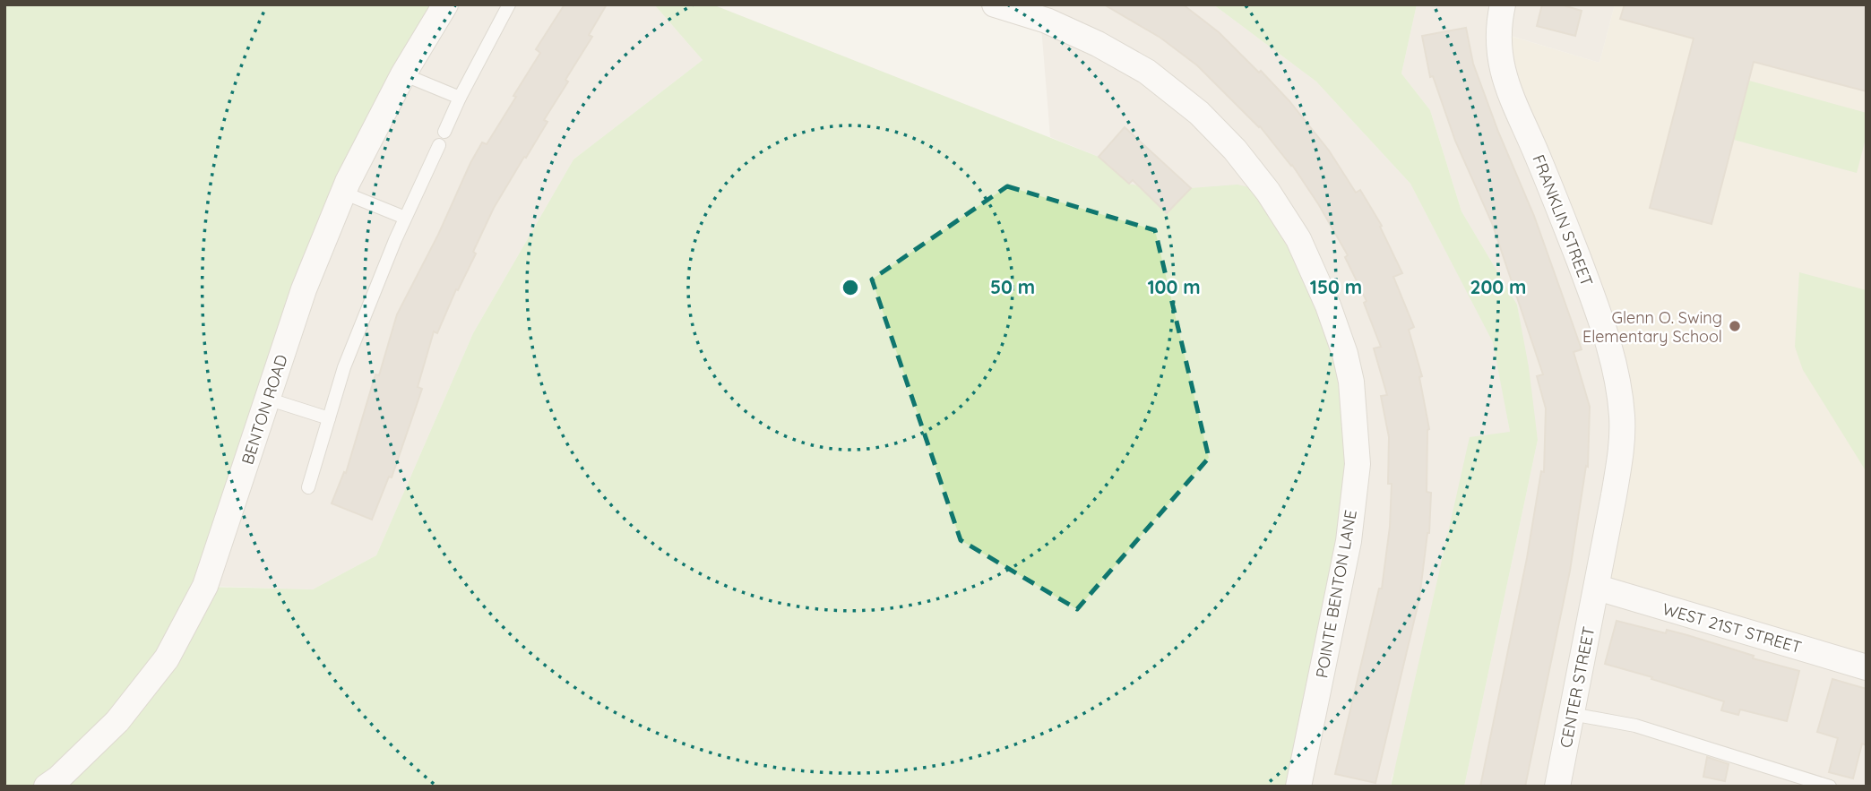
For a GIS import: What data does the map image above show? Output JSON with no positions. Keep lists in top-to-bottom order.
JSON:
{
  "streets": {
    "street": [
      "FRANKLIN STREET",
      "BENTON ROAD",
      "POINTE BENTON LANE",
      "WEST 21ST STREET",
      "CENTER STREET"
    ]
  },
  "crossings": [
    ["FRANKLIN STREET", "WEST 21ST STREET"],
    ["FRANKLIN STREET", "CENTER STREET"],
    ["WEST 21ST STREET", "CENTER STREET"]
  ],
  "places": ["Glenn O. Swing Elementary School"],
  "rings": [
    "50 m",
    "100 m",
    "150 m",
    "200 m"
  ]
}
